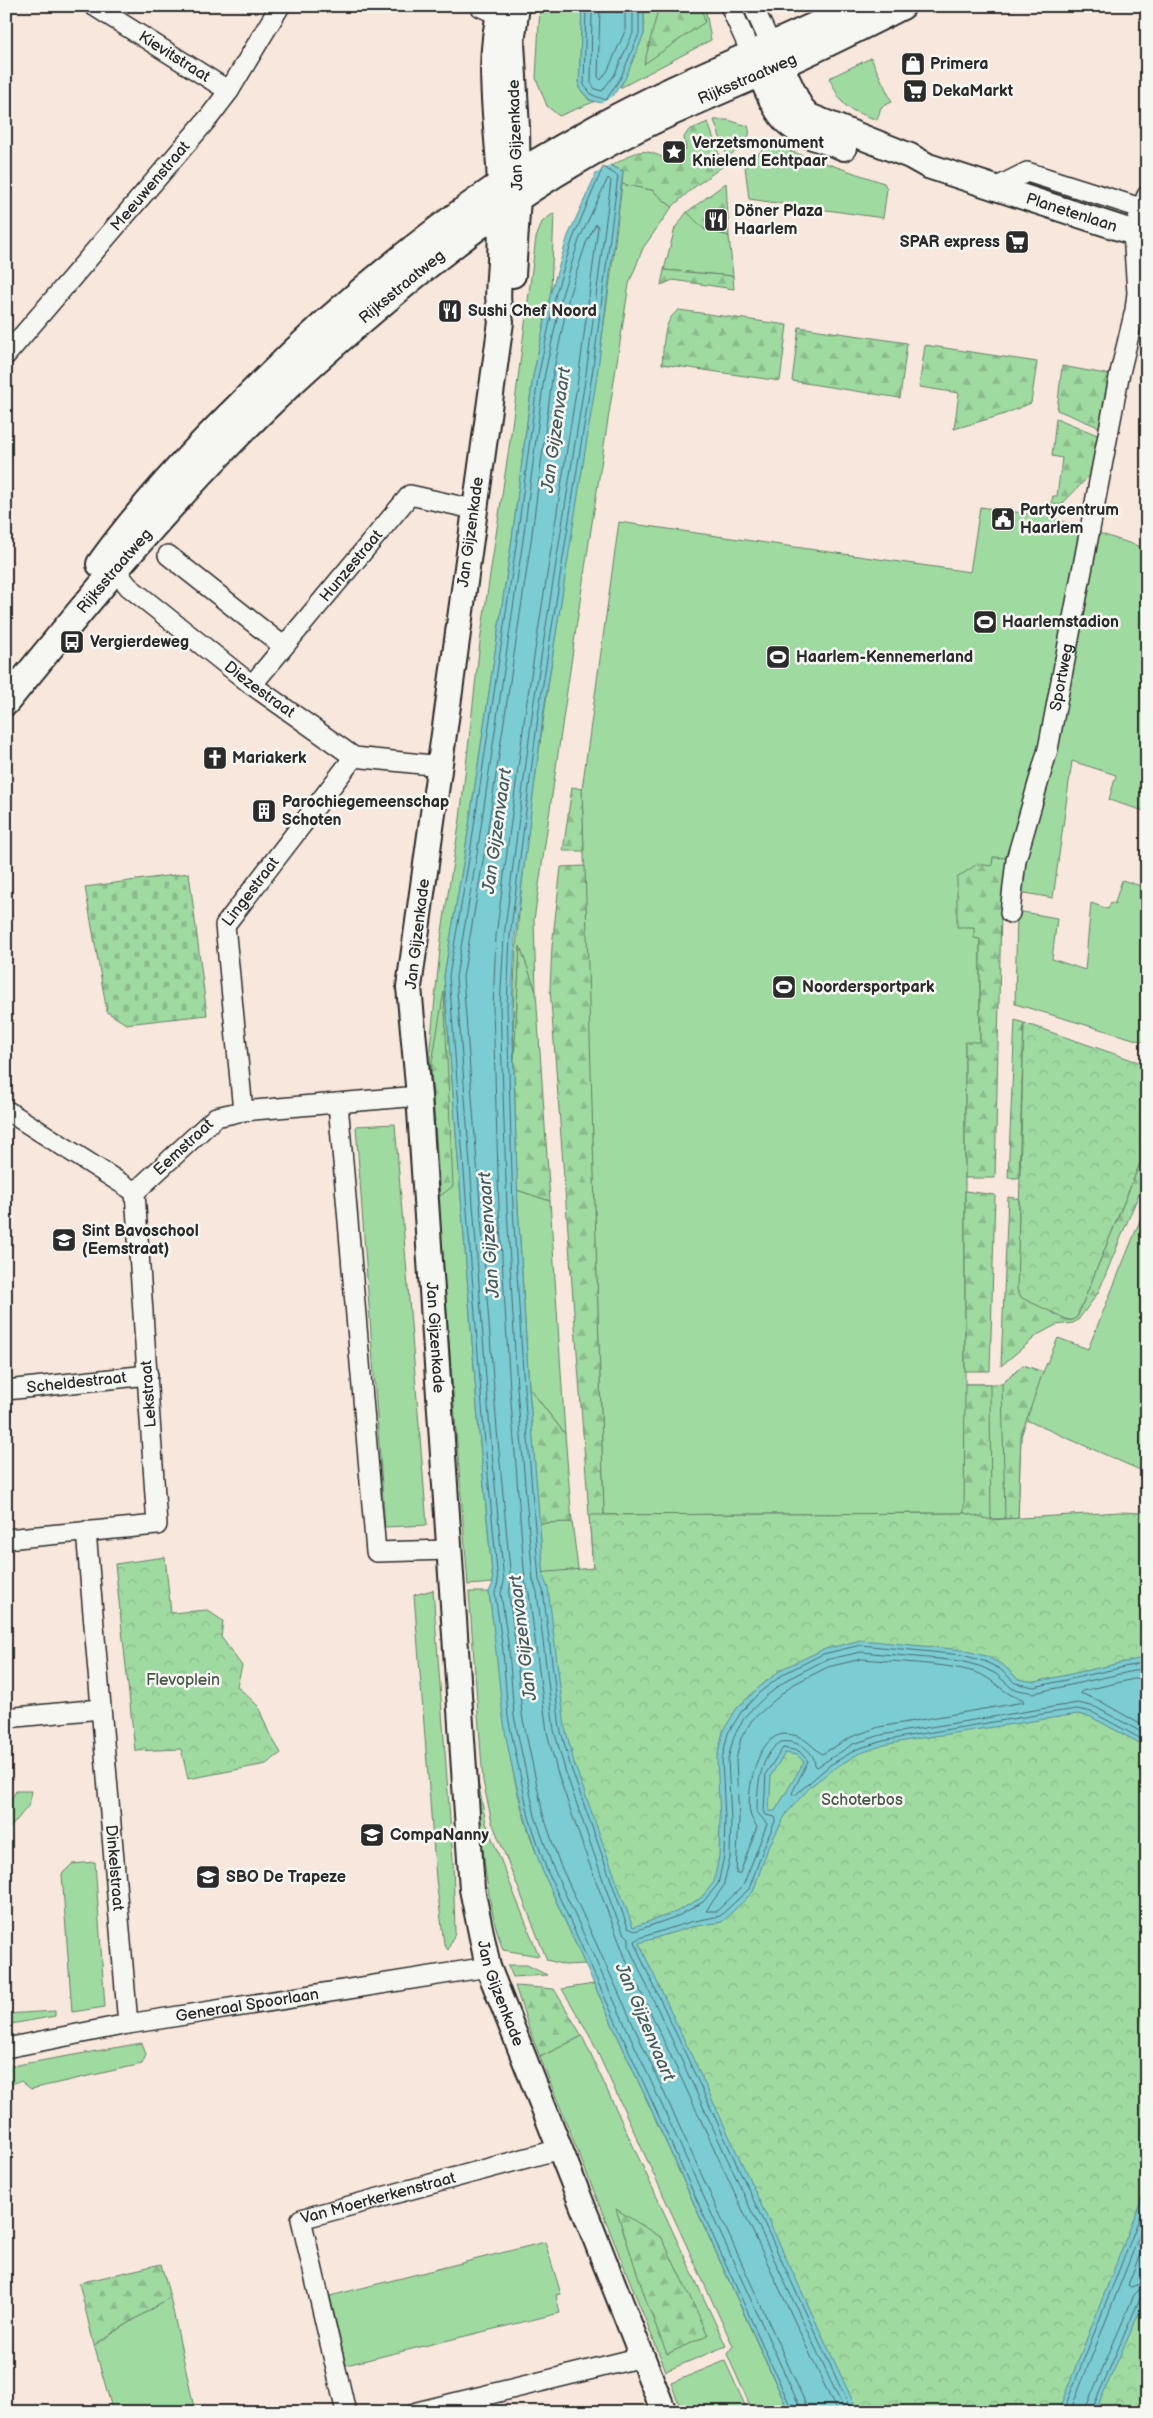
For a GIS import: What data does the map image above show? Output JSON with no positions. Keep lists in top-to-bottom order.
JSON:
{
  "streets": {
    "main road": ["Rijksstraatweg"],
    "street": [
      "Kievitstraat",
      "Jan Gijzenkade",
      "Meeuwenstraat",
      "Planetenlaan",
      "Hunzestraat",
      "Sportweg",
      "Diezestraat",
      "Lingestraat",
      "Eemstraat",
      "Scheldestraat",
      "Lekstraat",
      "Dinkelstraat",
      "Generaal Spoorlaan",
      "Van Moerkerkenstraat"
    ]
  },
  "crossings": [
    ["Kievitstraat", "Meeuwenstraat"],
    ["Rijksstraatweg", "Jan Gijzenkade"],
    ["Rijksstraatweg", "Planetenlaan"],
    ["Rijksstraatweg", "Diezestraat"],
    ["Jan Gijzenkade", "Hunzestraat"],
    ["Jan Gijzenkade", "Diezestraat"],
    ["Jan Gijzenkade", "Eemstraat"],
    ["Jan Gijzenkade", "Generaal Spoorlaan"],
    ["Jan Gijzenkade", "Van Moerkerkenstraat"],
    ["Planetenlaan", "Sportweg"],
    ["Hunzestraat", "Diezestraat"],
    ["Diezestraat", "Lingestraat"],
    ["Lingestraat", "Eemstraat"],
    ["Eemstraat", "Lekstraat"],
    ["Scheldestraat", "Lekstraat"],
    ["Dinkelstraat", "Generaal Spoorlaan"]
  ],
  "water": ["Jan Gijzenvaart"],
  "parks": ["Flevoplein", "Schoterbos"],
  "places": {
    "shop": ["Primera"],
    "supermarket": ["DekaMarkt", "SPAR express"],
    "place": ["Verzetsmonument Knielend Echtpaar"],
    "restaurant": ["Döner Plaza Haarlem", "Sushi Chef Noord"],
    "public building": ["Partycentrum Haarlem"],
    "sports": ["Haarlemstadion", "Haarlem-Kennemerland", "Noordersportpark"],
    "bus stop": ["Vergierdeweg"],
    "church": ["Mariakerk"],
    "building": ["Parochiegemeenschap Schoten"],
    "school or university": ["Sint Bavoschool (Eemstraat)", "CompaNanny", "SBO De Trapeze"]
  }
}
